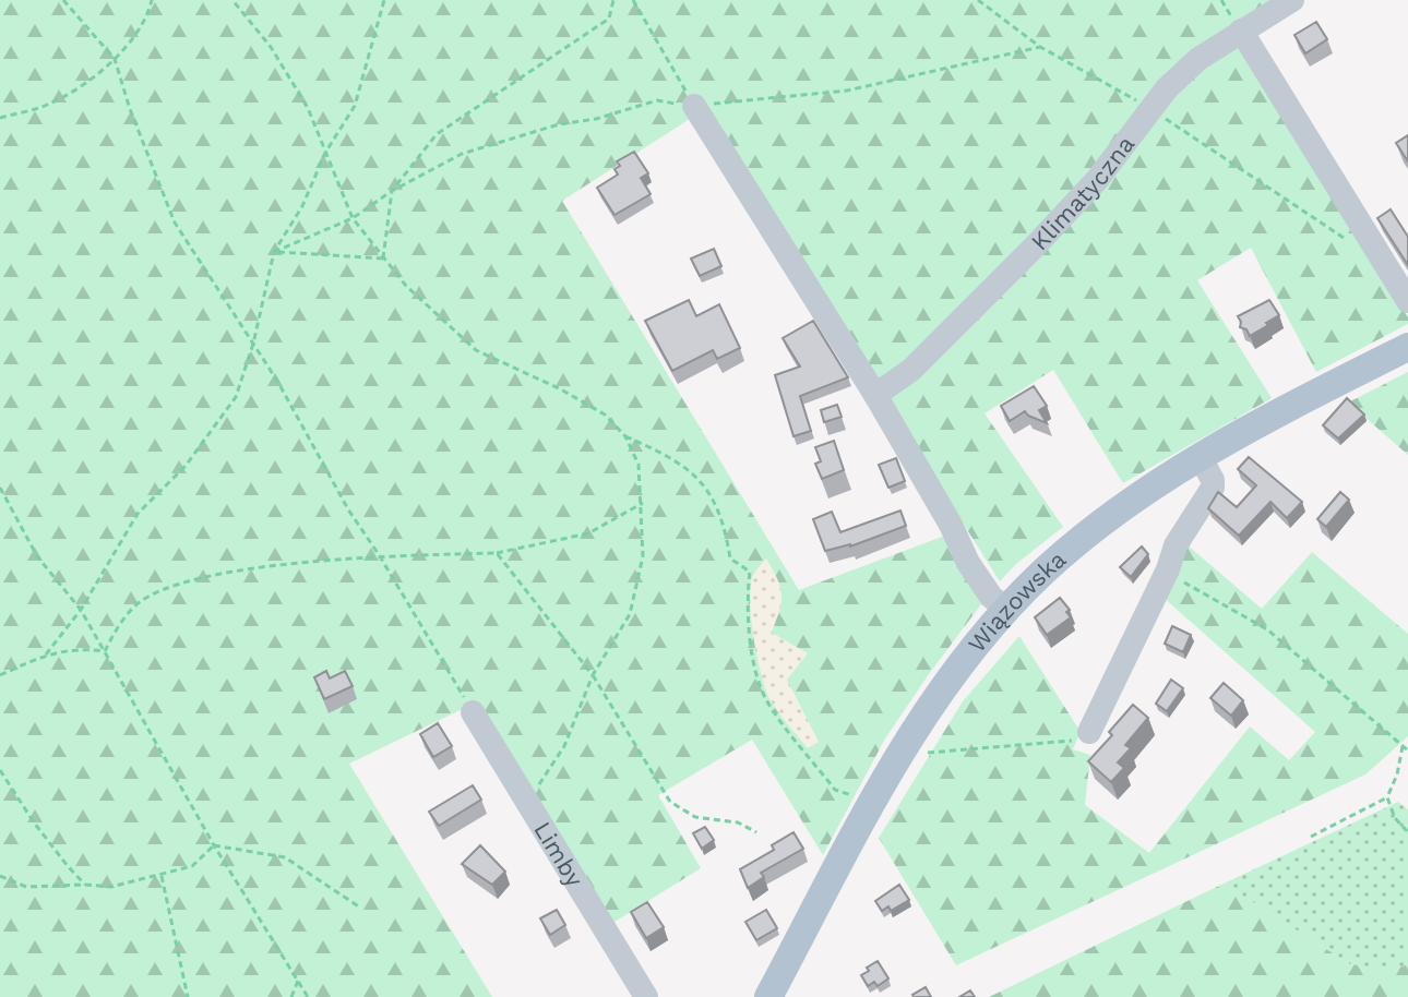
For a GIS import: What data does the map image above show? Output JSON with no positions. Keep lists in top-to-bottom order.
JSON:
{
  "streets": {
    "main road": ["Wiązowska"],
    "street": ["Klimatyczna", "Limby"]
  }
}
